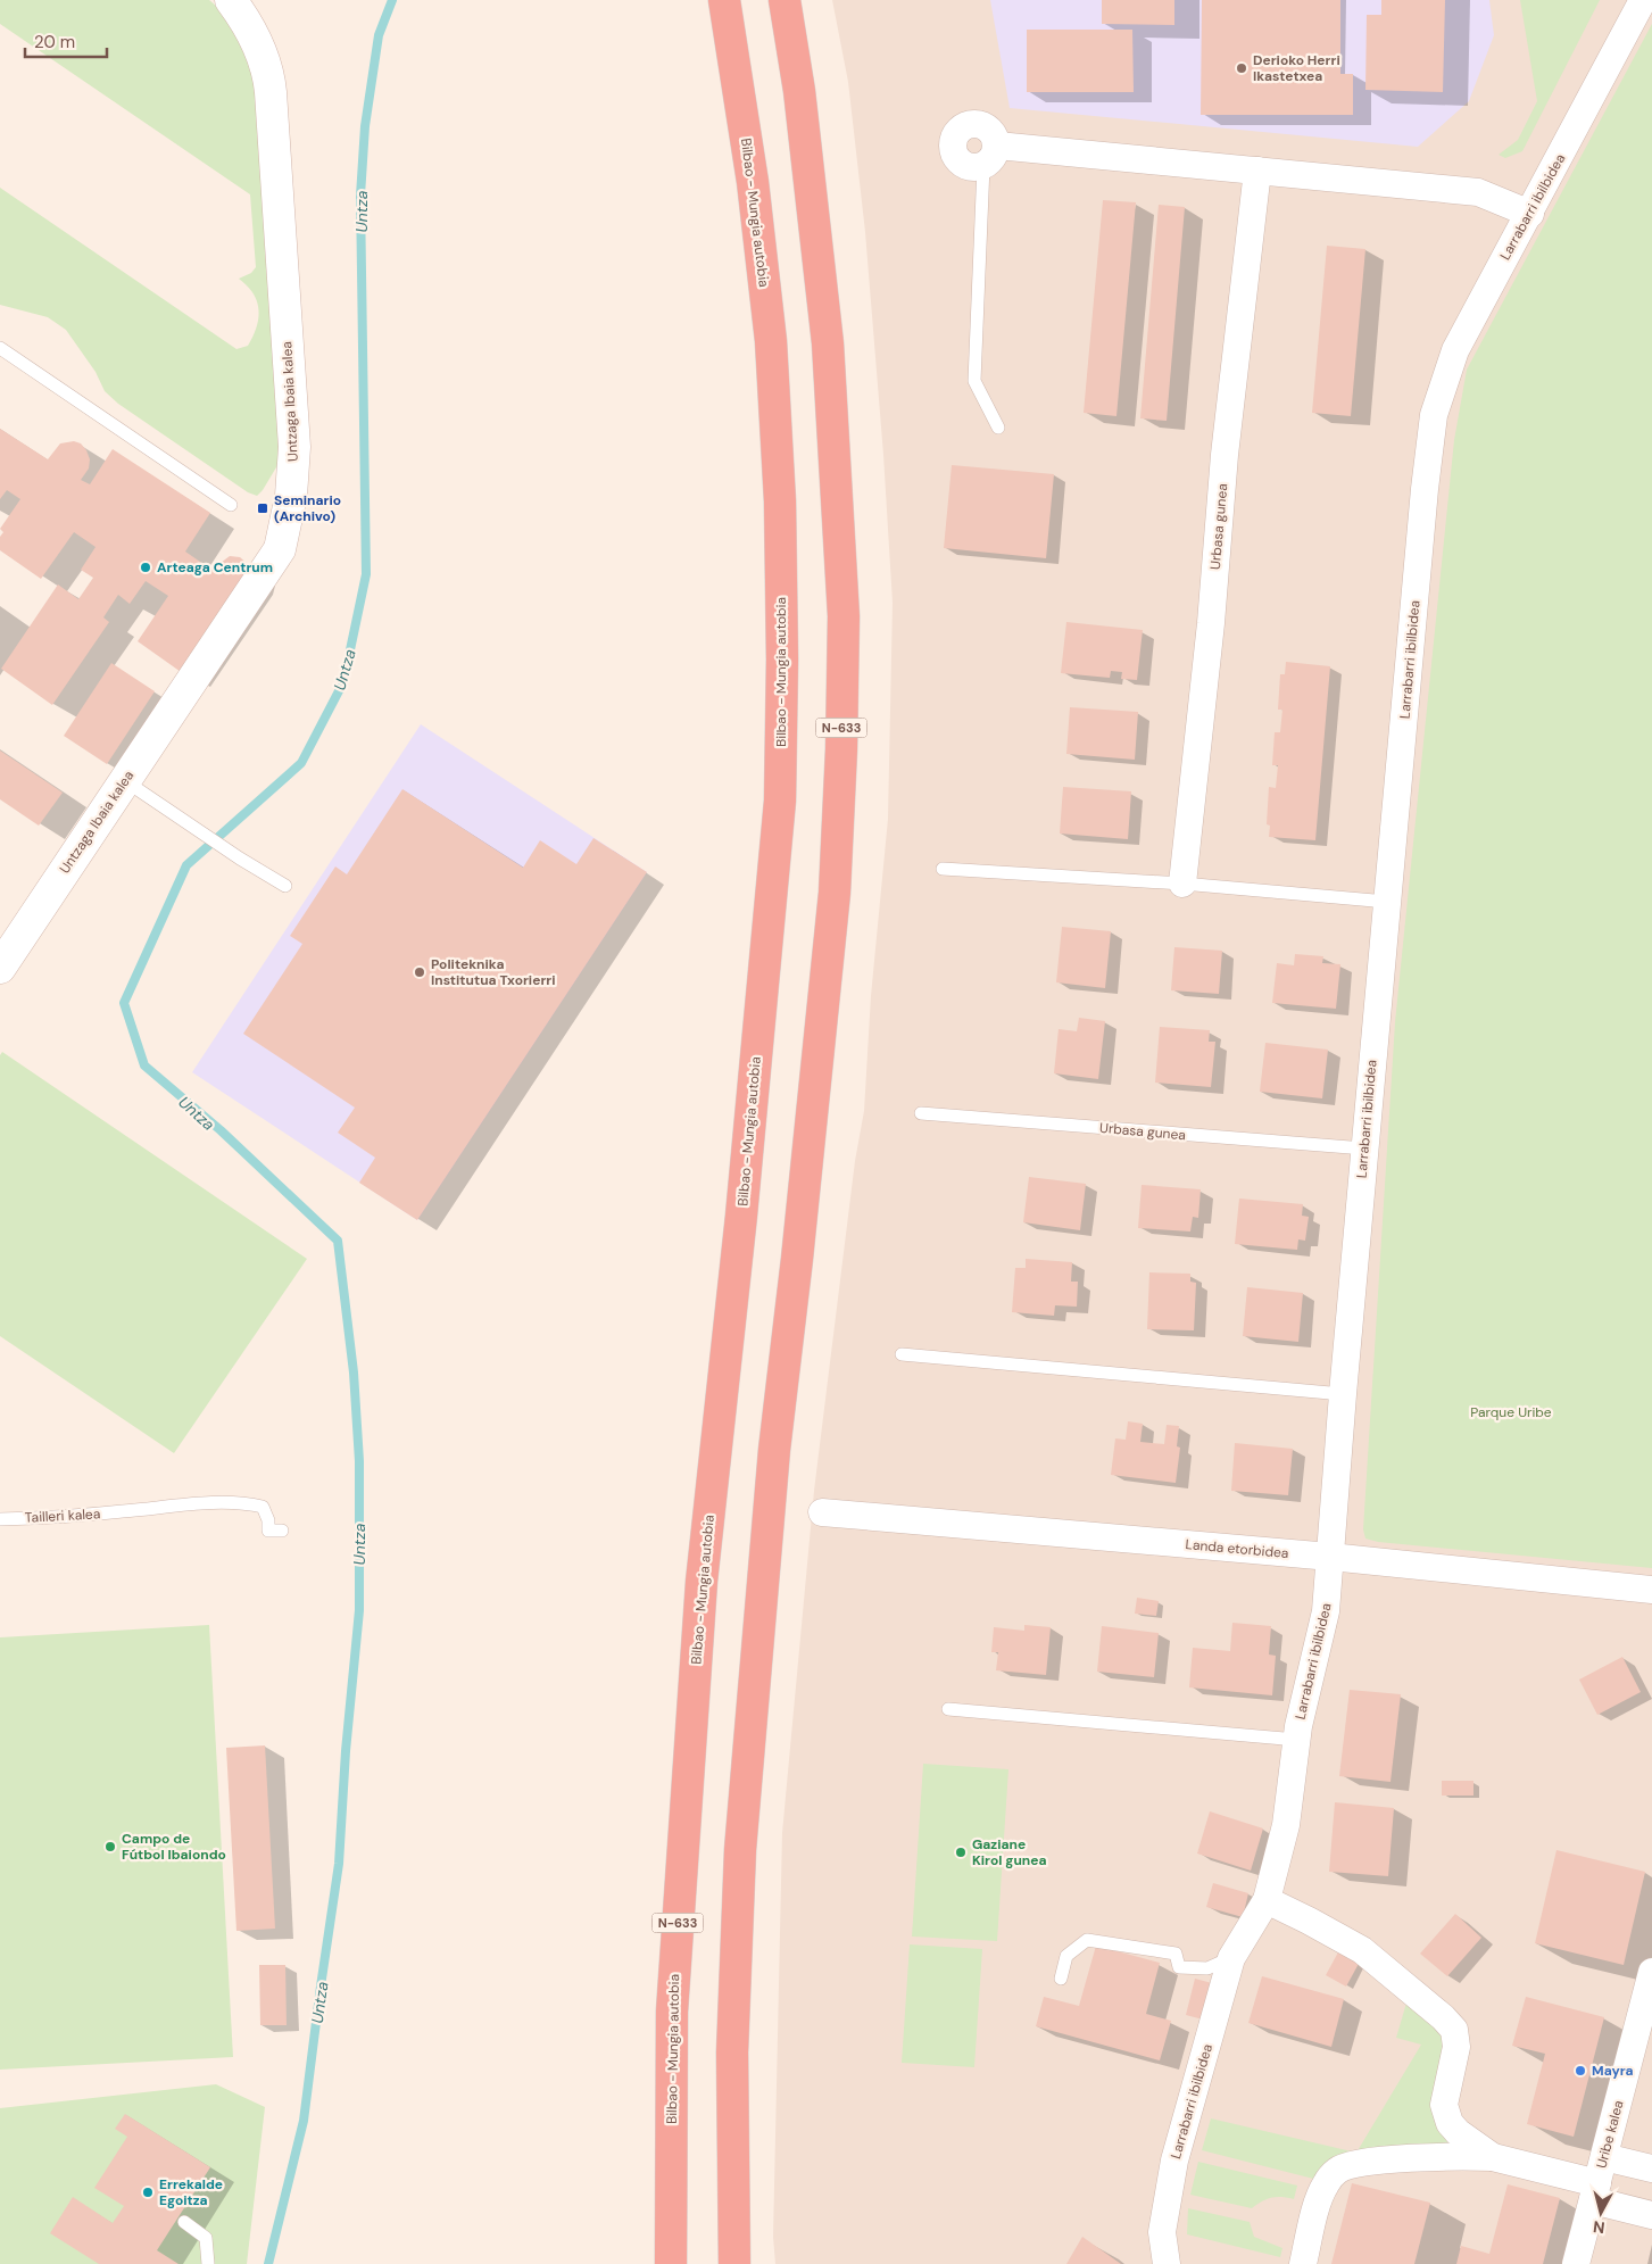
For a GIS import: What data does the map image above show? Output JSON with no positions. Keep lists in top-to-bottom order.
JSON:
{
  "streets": {
    "highway": ["Bilbao - Mungia autobia", "N-633"],
    "street": [
      "Larrabarri ibilbidea",
      "Untzaga Ibaia kalea",
      "Urbasa gunea",
      "Landa etorbidea",
      "Uribe kalea"
    ],
    "lane": ["Tailleri kalea"]
  },
  "crossings": [
    ["Larrabarri ibilbidea", "Urbasa gunea"],
    ["Larrabarri ibilbidea", "Landa etorbidea"]
  ],
  "water": ["Untza"],
  "parks": ["Parque Uribe"],
  "places": {
    "other": [
      "Derioko Herri Ikastetxea",
      "Arteaga Centrum",
      "Politeknika Institutua Txorierri",
      "Campo de Fútbol Ibaiondo",
      "Gaziane Kirol gunea",
      "Mayra",
      "Errekalde Egoitza"
    ],
    "transit": ["Seminario (Archivo)"]
  },
  "scale_bar": "20 m",
  "north": "bottom"
}
